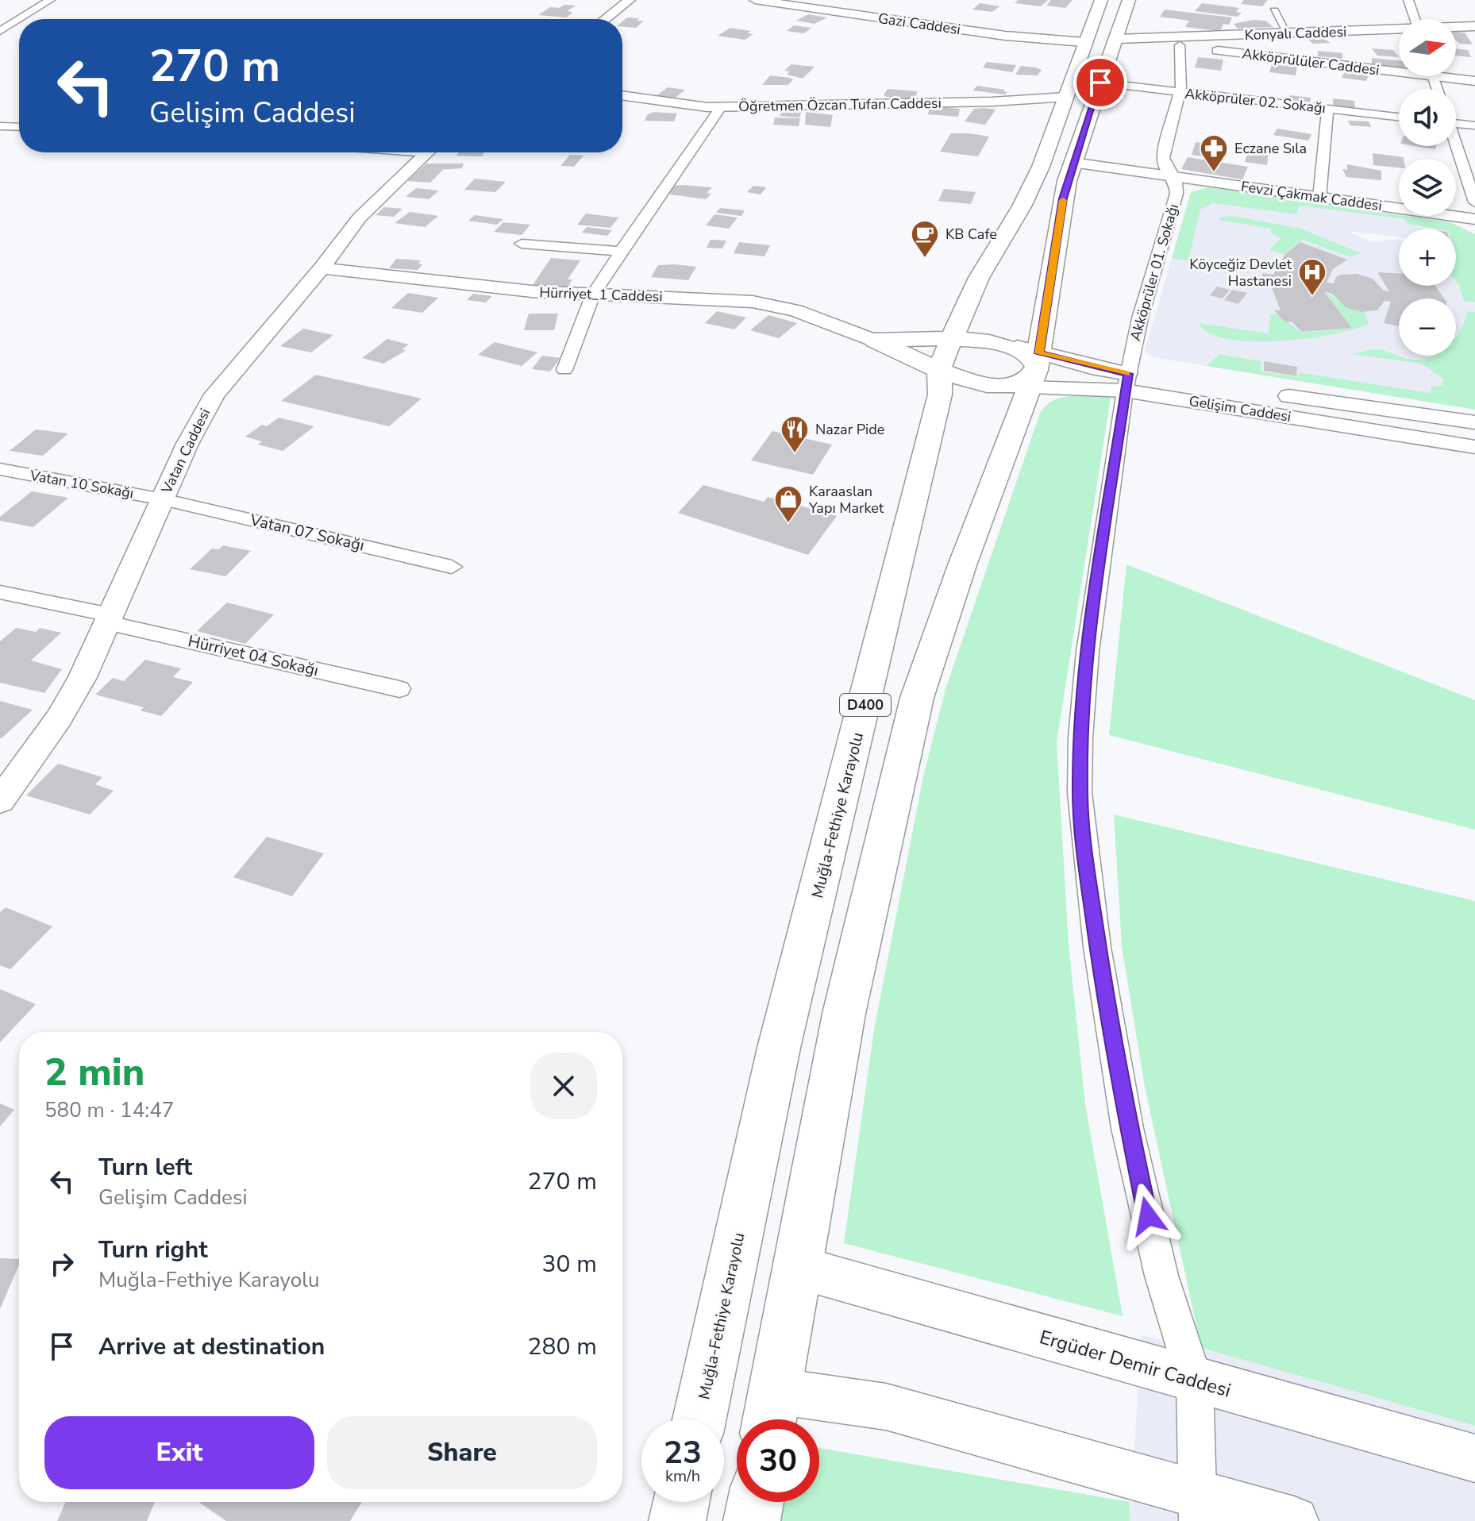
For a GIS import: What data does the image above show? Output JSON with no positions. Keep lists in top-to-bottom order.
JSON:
{
  "streets": {
    "highway": ["D400", "Muğla-Fethiye Karayolu"],
    "street": [
      "Gazi Caddesi",
      "Konyalı Caddesi",
      "Akköprülüler Caddesi",
      "Akköprüler 02. Sokağı",
      "Öğretmen Özcan Tufan Caddesi",
      "Fevzi Çakmak Caddesi",
      "Akköprüler 01. Sokağı",
      "Hürriyet_1 Caddesi",
      "Gelişim Caddesi",
      "Vatan Caddesi",
      "Vatan 10 Sokağı",
      "Vatan 07 Sokağı",
      "Hürriyet 04 Sokağı",
      "Ergüder Demir Caddesi"
    ]
  },
  "crossings": [
    ["Gazi Caddesi", "Muğla-Fethiye Karayolu"],
    ["Konyalı Caddesi", "Akköprülüler Caddesi"],
    ["Konyalı Caddesi", "D400"],
    ["Akköprülüler Caddesi", "Akköprüler 01. Sokağı"],
    ["Akköprülüler Caddesi", "D400"],
    ["Akköprüler 02. Sokağı", "Akköprüler 01. Sokağı"],
    ["Akköprüler 02. Sokağı", "D400"],
    ["Öğretmen Özcan Tufan Caddesi", "Muğla-Fethiye Karayolu"],
    ["Fevzi Çakmak Caddesi", "Akköprüler 01. Sokağı"],
    ["Fevzi Çakmak Caddesi", "D400"],
    ["Akköprüler 01. Sokağı", "Gelişim Caddesi"],
    ["Akköprüler 01. Sokağı", "Ergüder Demir Caddesi"],
    ["Hürriyet_1 Caddesi", "Vatan Caddesi"],
    ["Gelişim Caddesi", "D400"],
    ["Vatan Caddesi", "Vatan 10 Sokağı"],
    ["Vatan Caddesi", "Vatan 07 Sokağı"],
    ["Vatan Caddesi", "Hürriyet 04 Sokağı"],
    ["Vatan 10 Sokağı", "Vatan 07 Sokağı"],
    ["D400", "Ergüder Demir Caddesi"]
  ],
  "places": {
    "pharmacy": ["Eczane Sıla"],
    "cafe": ["KB Cafe"],
    "hospital": ["Köyceğiz Devlet Hastanesi"],
    "restaurant": ["Nazar Pide"],
    "shop": ["Karaaslan Yapı Market"]
  },
  "north": "right",
  "page": {
    "map_buttons": ["+", "−"],
    "turn": ["270 m", "Gelişim Caddesi"],
    "heading": ["2 min", "580 m · 14:47"],
    "list": [
      {
        "name": "Turn left",
        "note": "Gelişim Caddesi",
        "value": "270 m"
      },
      {
        "name": "Turn right",
        "note": "Muğla-Fethiye Karayolu",
        "value": "30 m"
      },
      {
        "name": "Arrive at destination",
        "value": "280 m"
      }
    ],
    "buttons": ["Exit", "Share"],
    "speed": "23 km/h",
    "limit": "30"
  }
}
